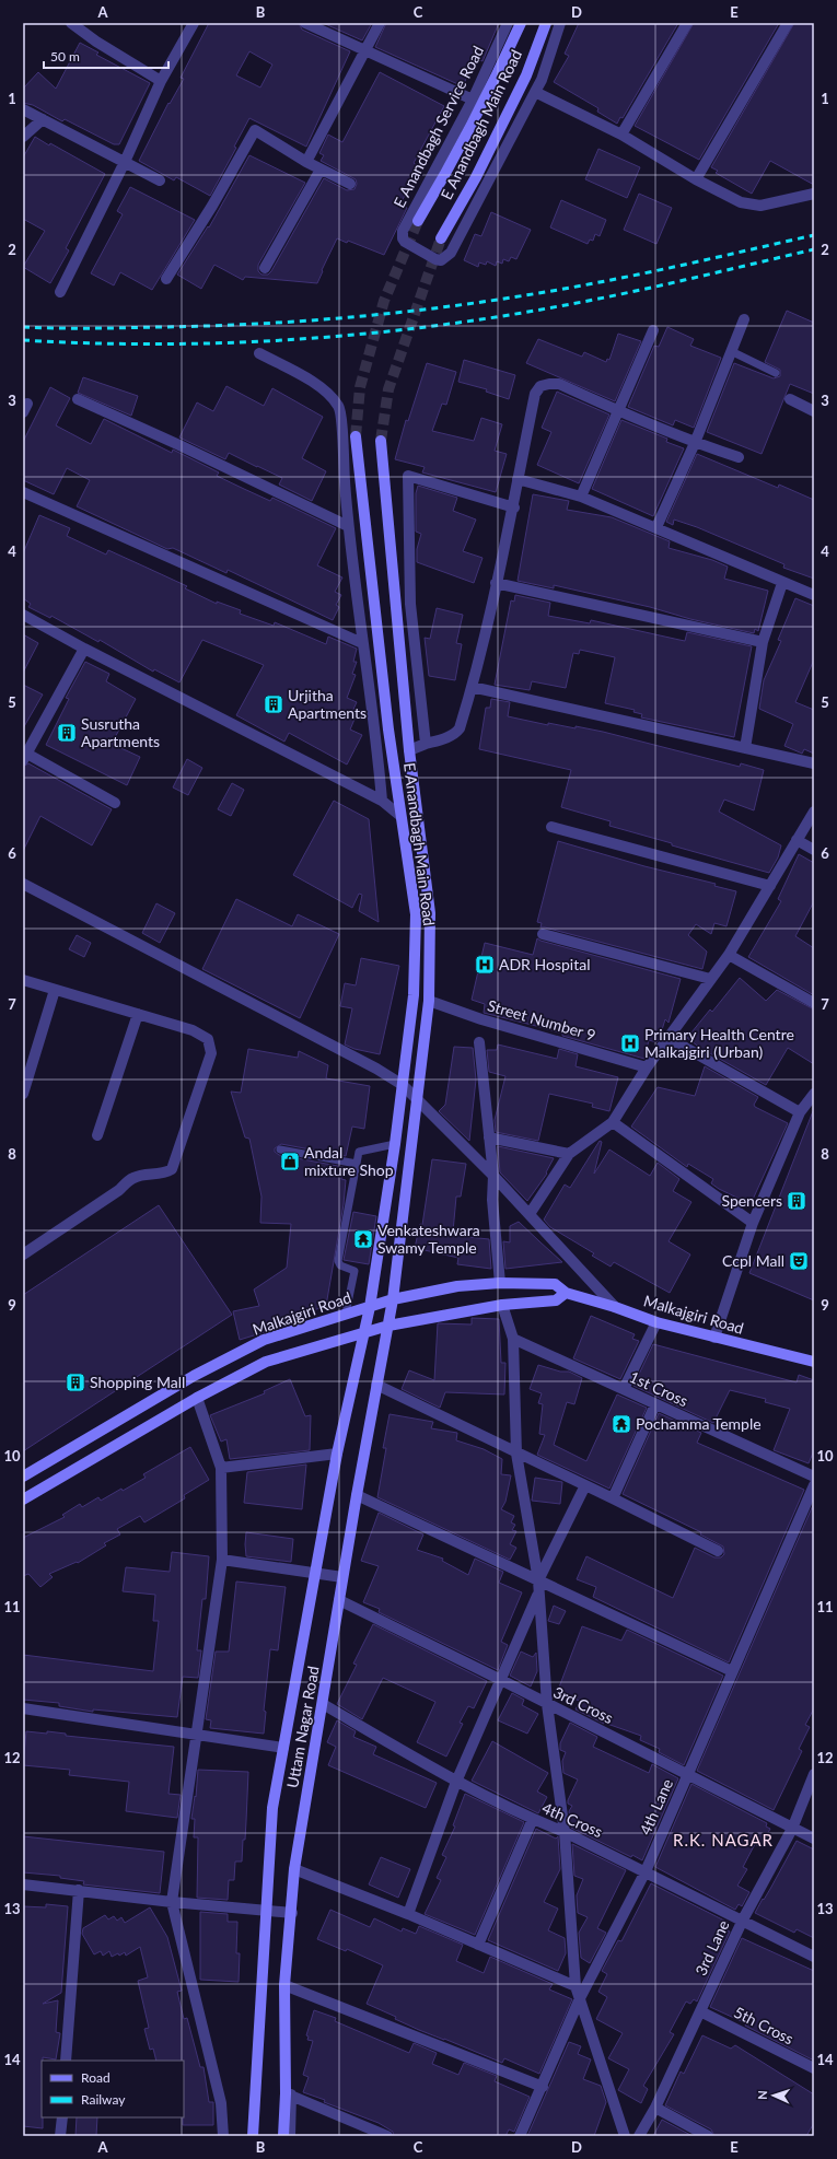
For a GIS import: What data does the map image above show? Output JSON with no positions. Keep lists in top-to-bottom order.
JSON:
{
  "streets": {
    "street": [
      "E Anandbagh Main Road",
      "E Anandbagh Service Road",
      "Street Number 9",
      "Malkajgiri Road",
      "1st Cross",
      "3rd Cross",
      "Uttam Nagar Road",
      "4th Lane",
      "4th Cross",
      "3rd Lane",
      "5th Cross"
    ]
  },
  "crossings": [
    ["E Anandbagh Main Road", "E Anandbagh Service Road"],
    ["E Anandbagh Main Road", "Street Number 9"],
    ["E Anandbagh Main Road", "Malkajgiri Road"],
    ["E Anandbagh Main Road", "Uttam Nagar Road"],
    ["3rd Cross", "Uttam Nagar Road"],
    ["3rd Cross", "4th Lane"],
    ["3rd Cross", "3rd Lane"],
    ["Uttam Nagar Road", "4th Cross"],
    ["4th Lane", "4th Cross"],
    ["4th Cross", "3rd Lane"],
    ["3rd Lane", "5th Cross"]
  ],
  "districts": ["R.K. NAGAR"],
  "places": {
    "building": [
      "Urjitha Apartments",
      "Susrutha Apartments",
      "Spencers",
      "Shopping Mall"
    ],
    "hospital": ["ADR Hospital", "Primary Health Centre Malkajgiri (Urban)"],
    "shop": ["Andal mixture Shop"],
    "temple": ["Venkateshwara Swamy Temple", "Pochamma Temple"],
    "theatre": ["Ccpl Mall"]
  },
  "legend": ["Road", "Railway"],
  "scale_bar": "50 m",
  "north": "left",
  "grid": {
    "columns": [
      "A",
      "B",
      "C",
      "D",
      "E"
    ],
    "rows": [
      "1",
      "2",
      "3",
      "4",
      "5",
      "6",
      "7",
      "8",
      "9",
      "10",
      "11",
      "12",
      "13",
      "14"
    ]
  }
}
